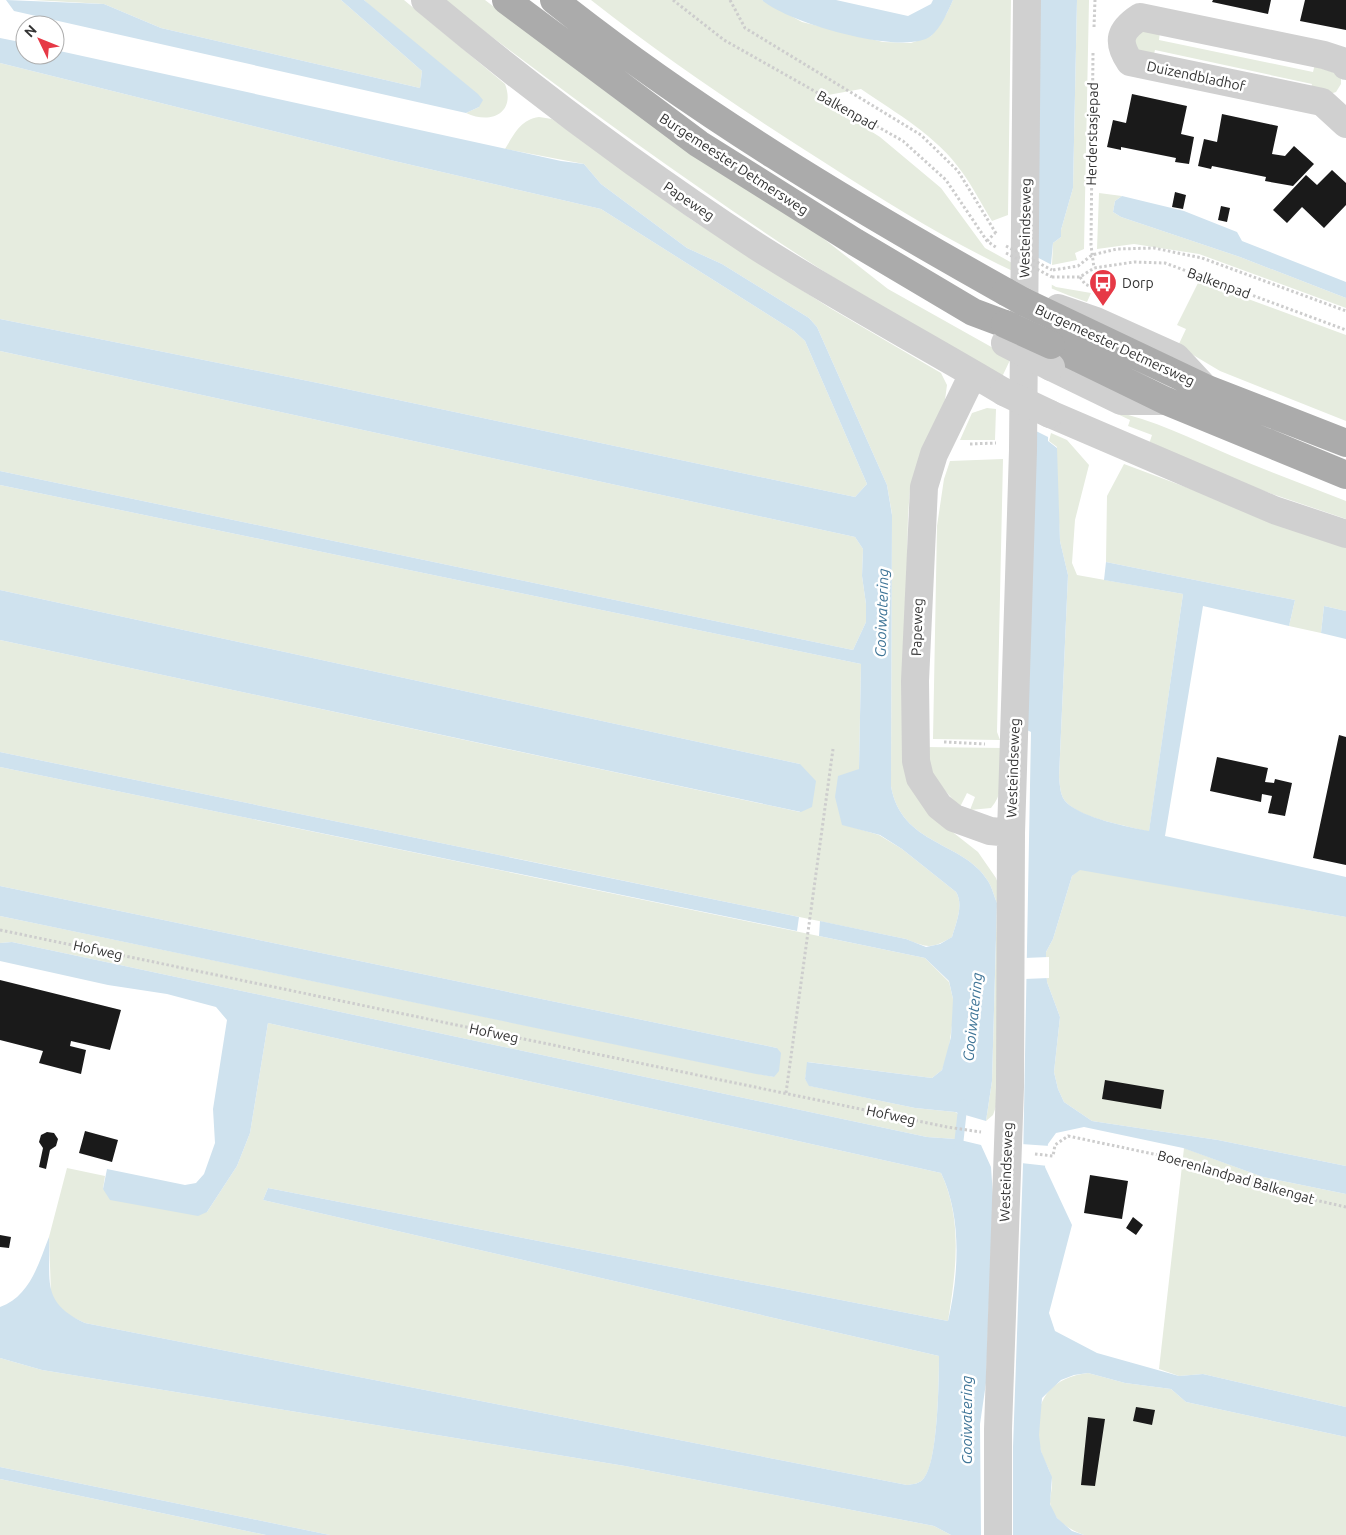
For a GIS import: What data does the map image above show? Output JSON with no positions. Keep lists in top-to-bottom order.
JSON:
{
  "streets": {
    "main road": ["Burgemeester Detmersweg"],
    "street": ["Duizendbladhof", "Papeweg", "Westeindseweg"],
    "path": [
      "Balkenpad",
      "Herderstasjepad",
      "Hofweg",
      "Boerenlandpad Balkengat"
    ]
  },
  "crossings": [
    ["Balkenpad", "Herderstasjepad"],
    ["Papeweg", "Westeindseweg"]
  ],
  "water": ["Gooiwatering"],
  "places": {
    "bus stop": ["Dorp"]
  },
  "north": "top left"
}
